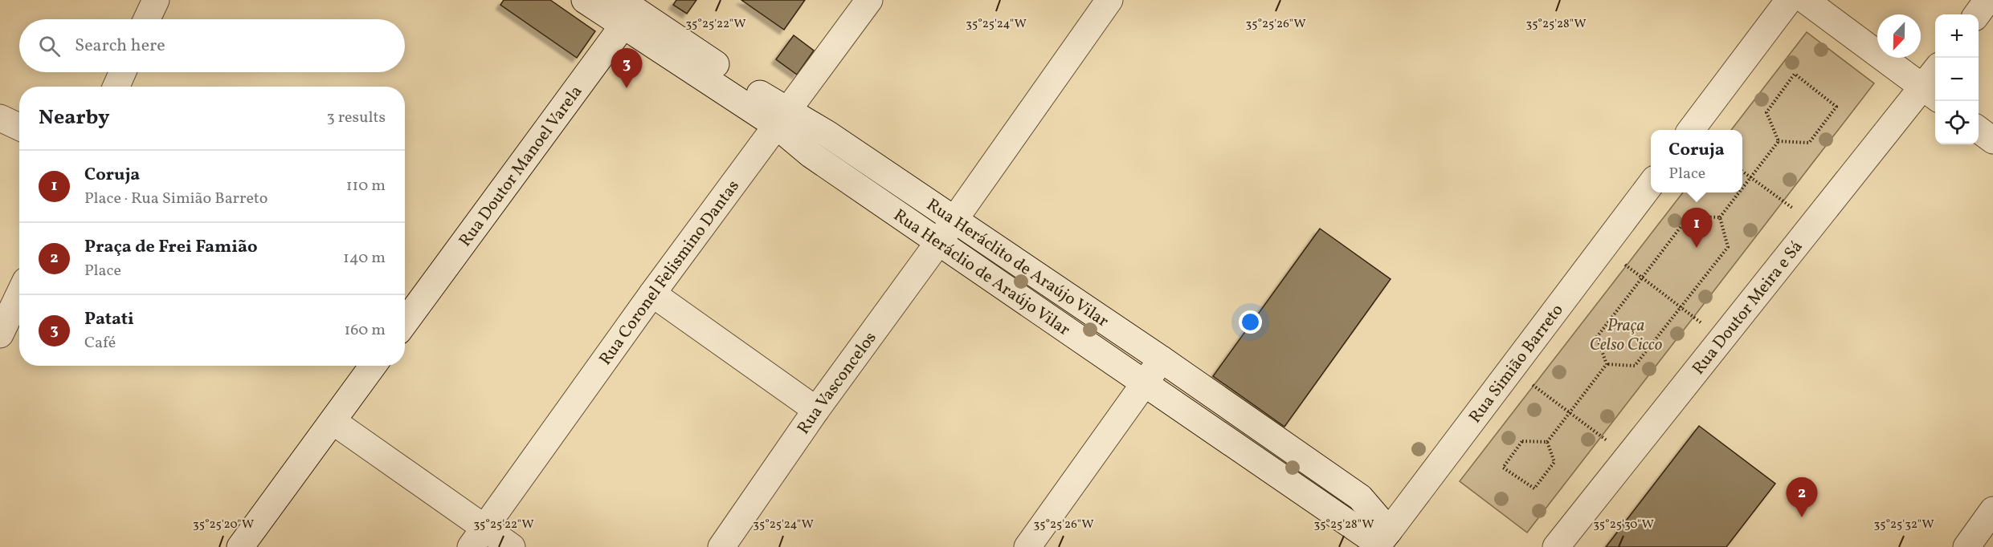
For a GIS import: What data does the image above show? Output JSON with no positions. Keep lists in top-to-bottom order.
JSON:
{
  "streets": {
    "street": [
      "Rua Doutor Manoel Varela",
      "Rua Heráclito de Araújo Vilar",
      "Rua Heráclio de Araújo Vilar",
      "Rua Coronel Felismino Dantas",
      "Rua Doutor Meira e Sá",
      "Rua Simião Barreto",
      "Rua Vasconcelos"
    ]
  },
  "crossings": [
    ["Rua Doutor Manoel Varela", "Rua Heráclio de Araújo Vilar"],
    ["Rua Heráclito de Araújo Vilar", "Rua Heráclio de Araújo Vilar"],
    ["Rua Heráclito de Araújo Vilar", "Rua Coronel Felismino Dantas"],
    ["Rua Heráclito de Araújo Vilar", "Rua Simião Barreto"],
    ["Rua Heráclito de Araújo Vilar", "Rua Vasconcelos"],
    ["Rua Heráclio de Araújo Vilar", "Rua Coronel Felismino Dantas"],
    ["Rua Heráclio de Araújo Vilar", "Rua Simião Barreto"],
    ["Rua Heráclio de Araújo Vilar", "Rua Vasconcelos"]
  ],
  "parks": ["Praça Celso Cicco"],
  "north": "bottom",
  "page": {
    "map_buttons": ["+", "−"],
    "search": "Search here",
    "pins": ["3", "1", "2"],
    "heading": ["Nearby", "3 results"],
    "popup": ["Coruja", "Place"],
    "list": [
      {
        "mark": "1",
        "name": "Coruja",
        "note": "Place · Rua Simião Barreto",
        "value": "110 m"
      },
      {
        "mark": "2",
        "name": "Praça de Frei Famião",
        "note": "Place",
        "value": "140 m"
      },
      {
        "mark": "3",
        "name": "Patati",
        "note": "Café",
        "value": "160 m"
      }
    ]
  },
  "coordinates": [
    "35°25'22\"W",
    "35°25'24\"W",
    "35°25'26\"W",
    "35°25'28\"W",
    "35°25'20\"W",
    "35°25'30\"W",
    "35°25'32\"W"
  ]
}
